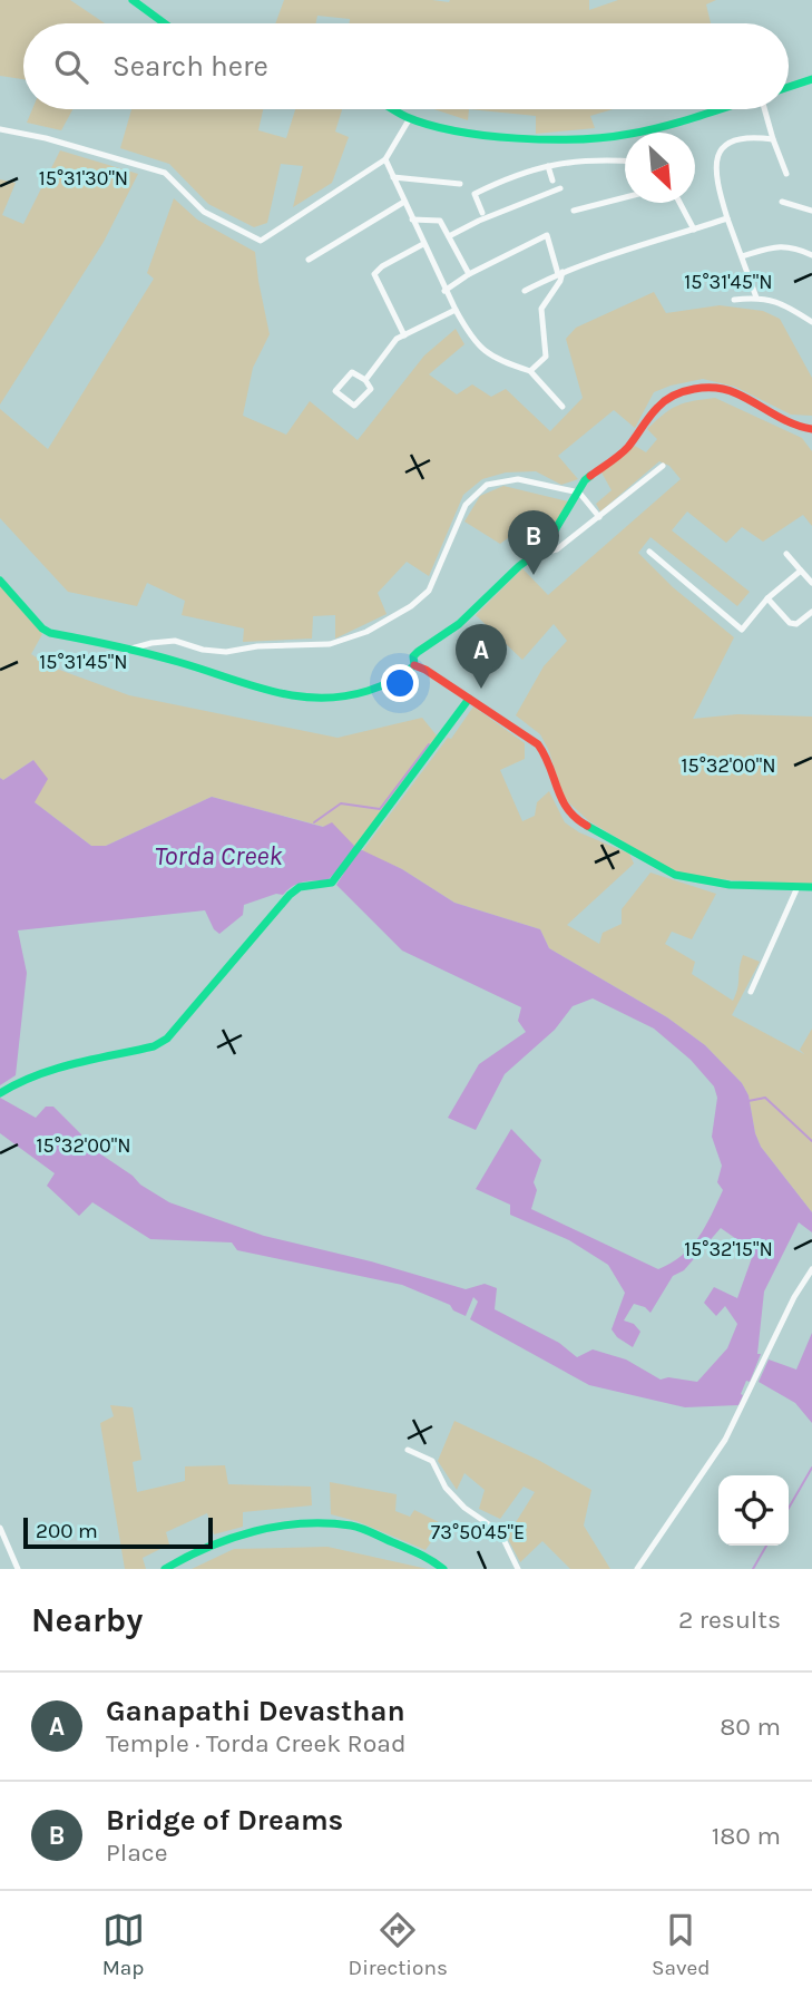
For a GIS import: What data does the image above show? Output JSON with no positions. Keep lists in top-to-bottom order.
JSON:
{
  "water": ["Torda Creek"],
  "scale_bar": "200 m",
  "north": "bottom right",
  "page": {
    "search": "Search here",
    "pins": ["B", "A"],
    "scale": "200 m",
    "heading": ["Nearby", "2 results"],
    "list": [
      {
        "mark": "A",
        "name": "Ganapathi Devasthan",
        "note": "Temple · Torda Creek Road",
        "value": "80 m"
      },
      {
        "mark": "B",
        "name": "Bridge of Dreams",
        "note": "Place",
        "value": "180 m"
      }
    ],
    "nav": ["Map", "Directions", "Saved"]
  },
  "coordinates": [
    "15°31'30\"N",
    "15°31'45\"N",
    "15°32'00\"N",
    "15°32'15\"N",
    "73°50'45\"E"
  ]
}
